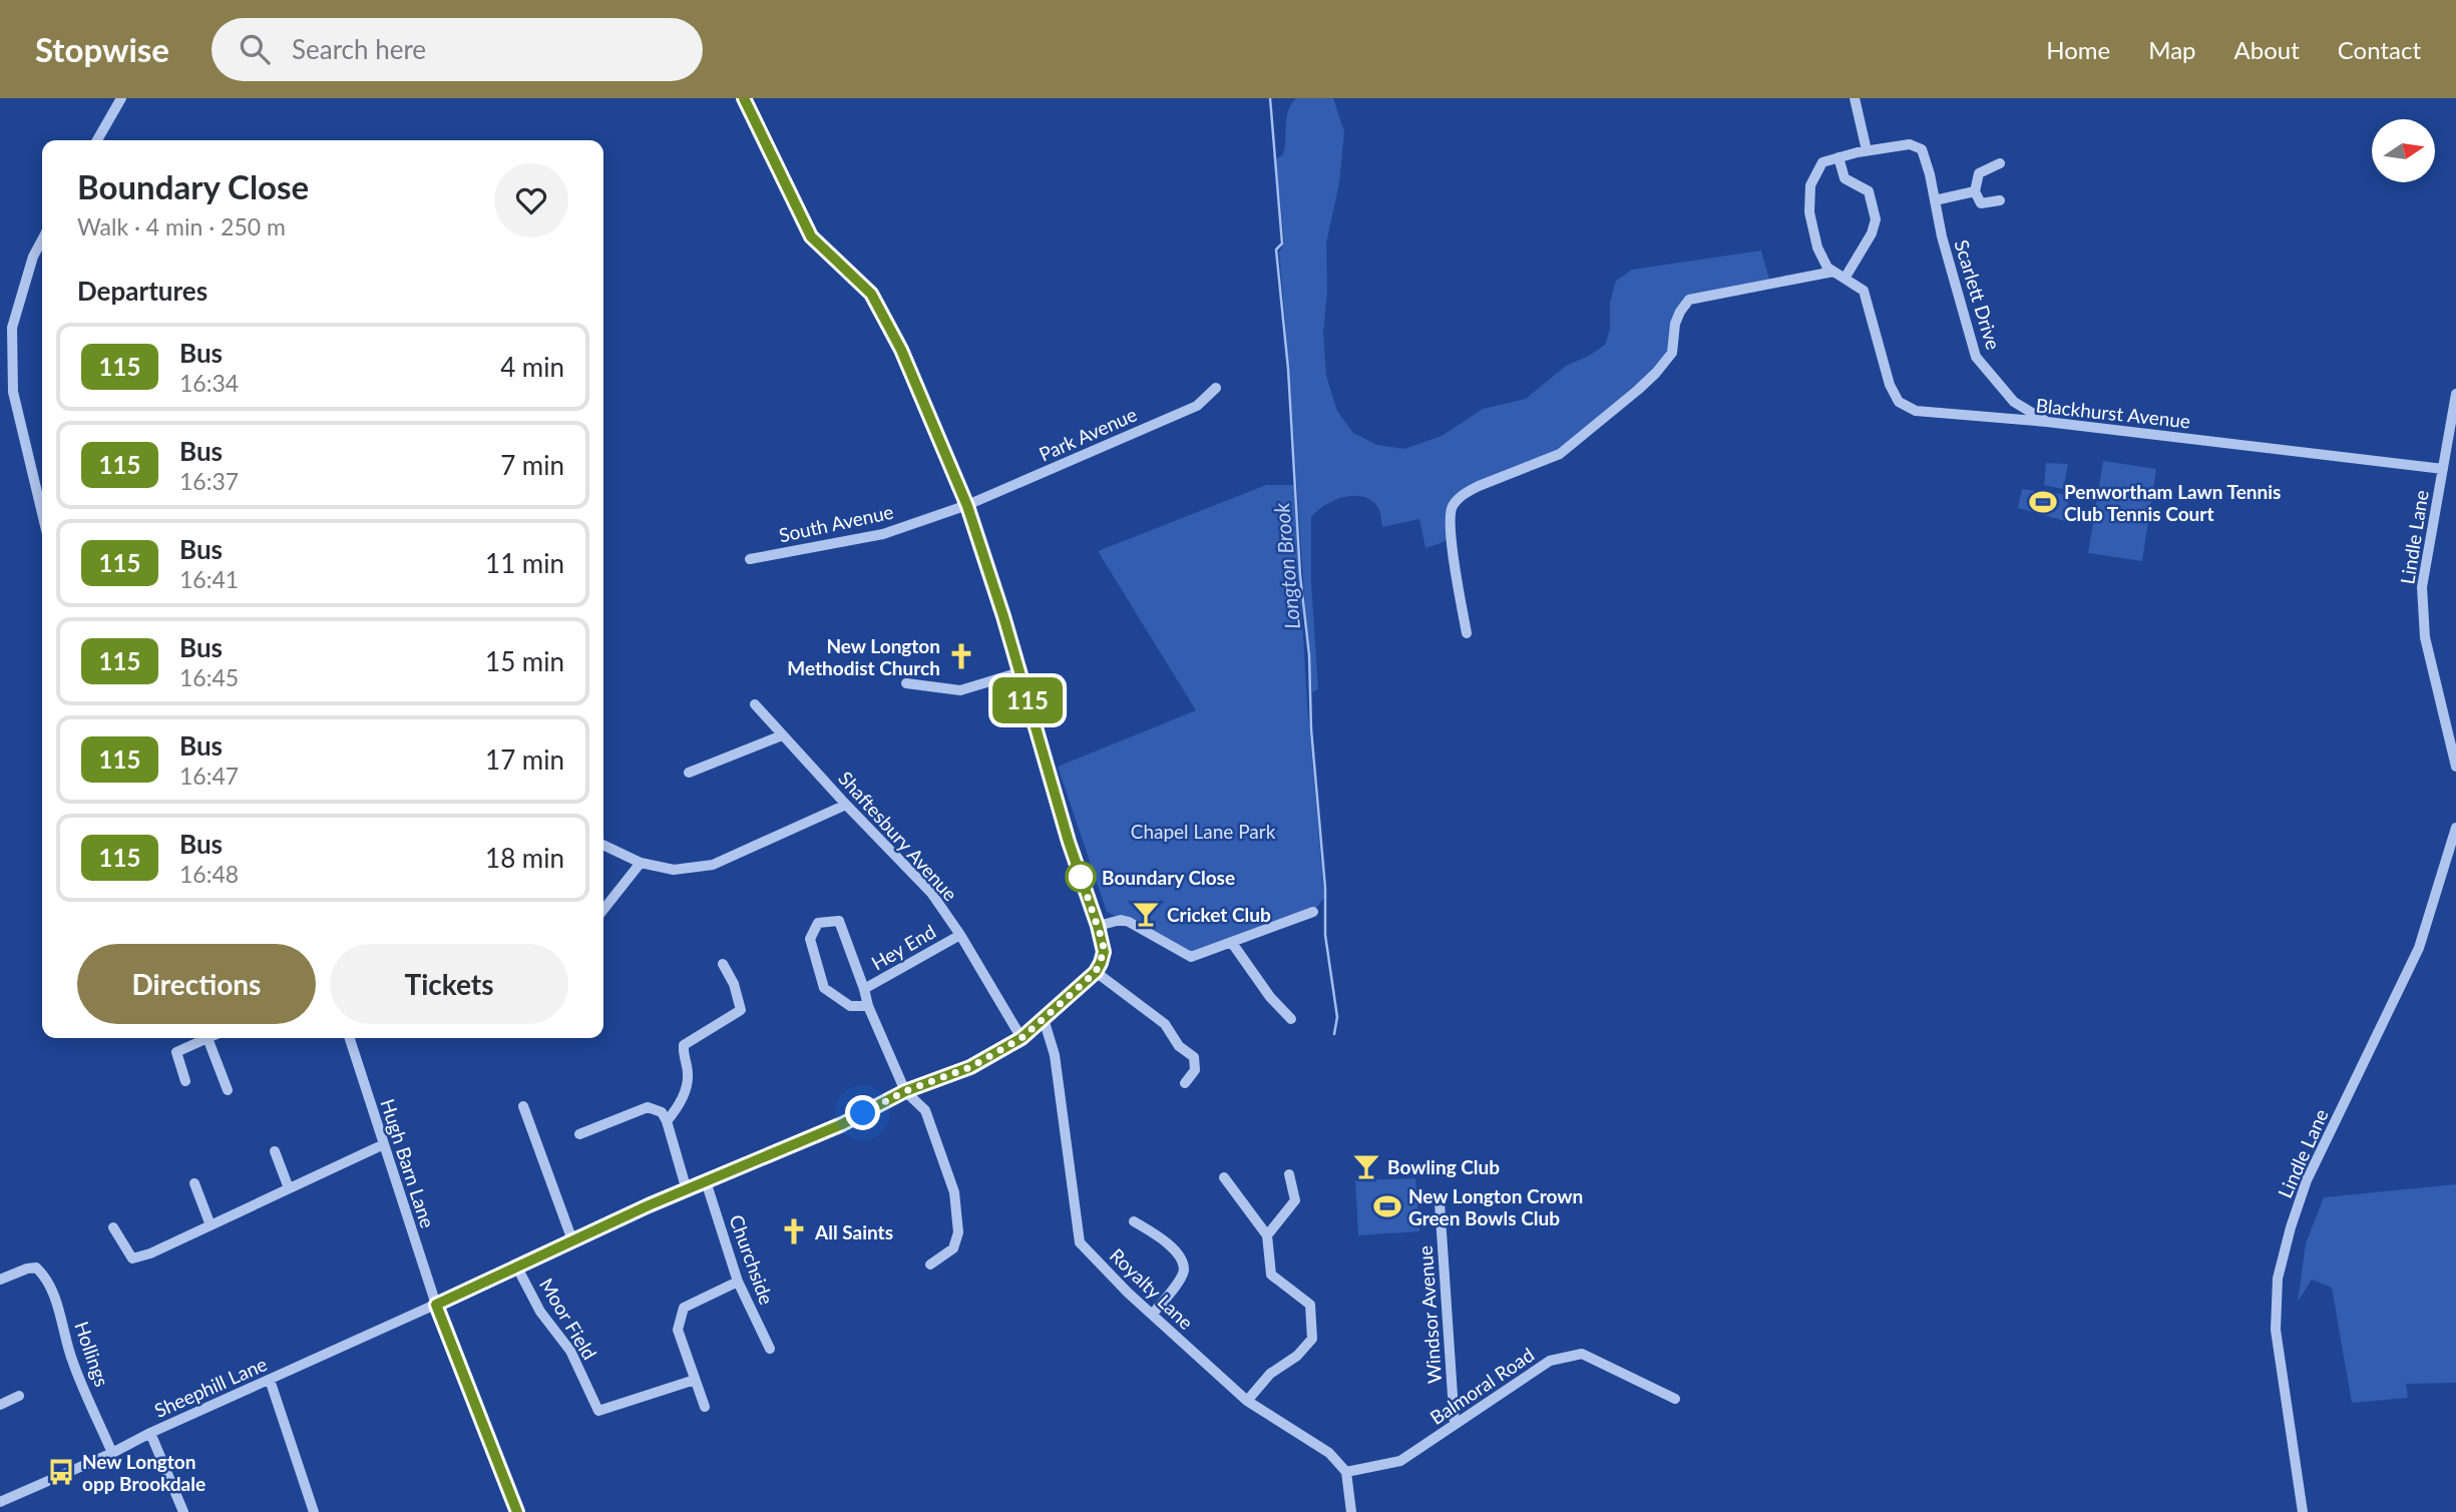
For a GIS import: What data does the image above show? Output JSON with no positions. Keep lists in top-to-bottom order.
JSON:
{
  "streets": {
    "street": [
      "Scarlett Drive",
      "Blackhurst Avenue",
      "Park Avenue",
      "South Avenue",
      "Lindle Lane",
      "Shaftesbury Avenue",
      "Hey End",
      "Hugh Barn Lane",
      "Churchside",
      "Royalty Lane",
      "Windsor Avenue",
      "Moor Field",
      "Hollings",
      "Balmoral Road",
      "Sheephill Lane"
    ]
  },
  "crossings": [
    ["Scarlett Drive", "Blackhurst Avenue"],
    ["Blackhurst Avenue", "Lindle Lane"],
    ["Park Avenue", "South Avenue"],
    ["Shaftesbury Avenue", "Hey End"],
    ["Shaftesbury Avenue", "Sheephill Lane"],
    ["Hugh Barn Lane", "Sheephill Lane"],
    ["Churchside", "Sheephill Lane"],
    ["Royalty Lane", "Balmoral Road"],
    ["Royalty Lane", "Sheephill Lane"],
    ["Windsor Avenue", "Balmoral Road"],
    ["Moor Field", "Sheephill Lane"],
    ["Hollings", "Sheephill Lane"]
  ],
  "water": ["Longton Brook"],
  "parks": ["Chapel Lane Park"],
  "places": {
    "sports": ["Penwortham Lawn Tennis Club Tennis Court", "New Longton Crown Green Bowls Club"],
    "church": ["New Longton Methodist Church", "All Saints"],
    "other": ["Boundary Close"],
    "bar": ["Cricket Club", "Bowling Club"],
    "bus stop": ["New Longton opp Brookdale"]
  },
  "lines": ["bus line 115"],
  "north": "right",
  "page": {
    "header": "Stopwise",
    "search": "Search here",
    "nav": [
      "Home",
      "Map",
      "About",
      "Contact"
    ],
    "on_map": "115",
    "heading": [
      ["Boundary Close", "Walk · 4 min · 250 m"],
      "Departures"
    ],
    "list": [
      {
        "mark": "115",
        "name": "Bus",
        "note": "16:34",
        "value": "4 min"
      },
      {
        "mark": "115",
        "name": "Bus",
        "note": "16:37",
        "value": "7 min"
      },
      {
        "mark": "115",
        "name": "Bus",
        "note": "16:41",
        "value": "11 min"
      },
      {
        "mark": "115",
        "name": "Bus",
        "note": "16:45",
        "value": "15 min"
      },
      {
        "mark": "115",
        "name": "Bus",
        "note": "16:47",
        "value": "17 min"
      },
      {
        "mark": "115",
        "name": "Bus",
        "note": "16:48",
        "value": "18 min"
      }
    ],
    "buttons": ["Directions", "Tickets"]
  }
}
